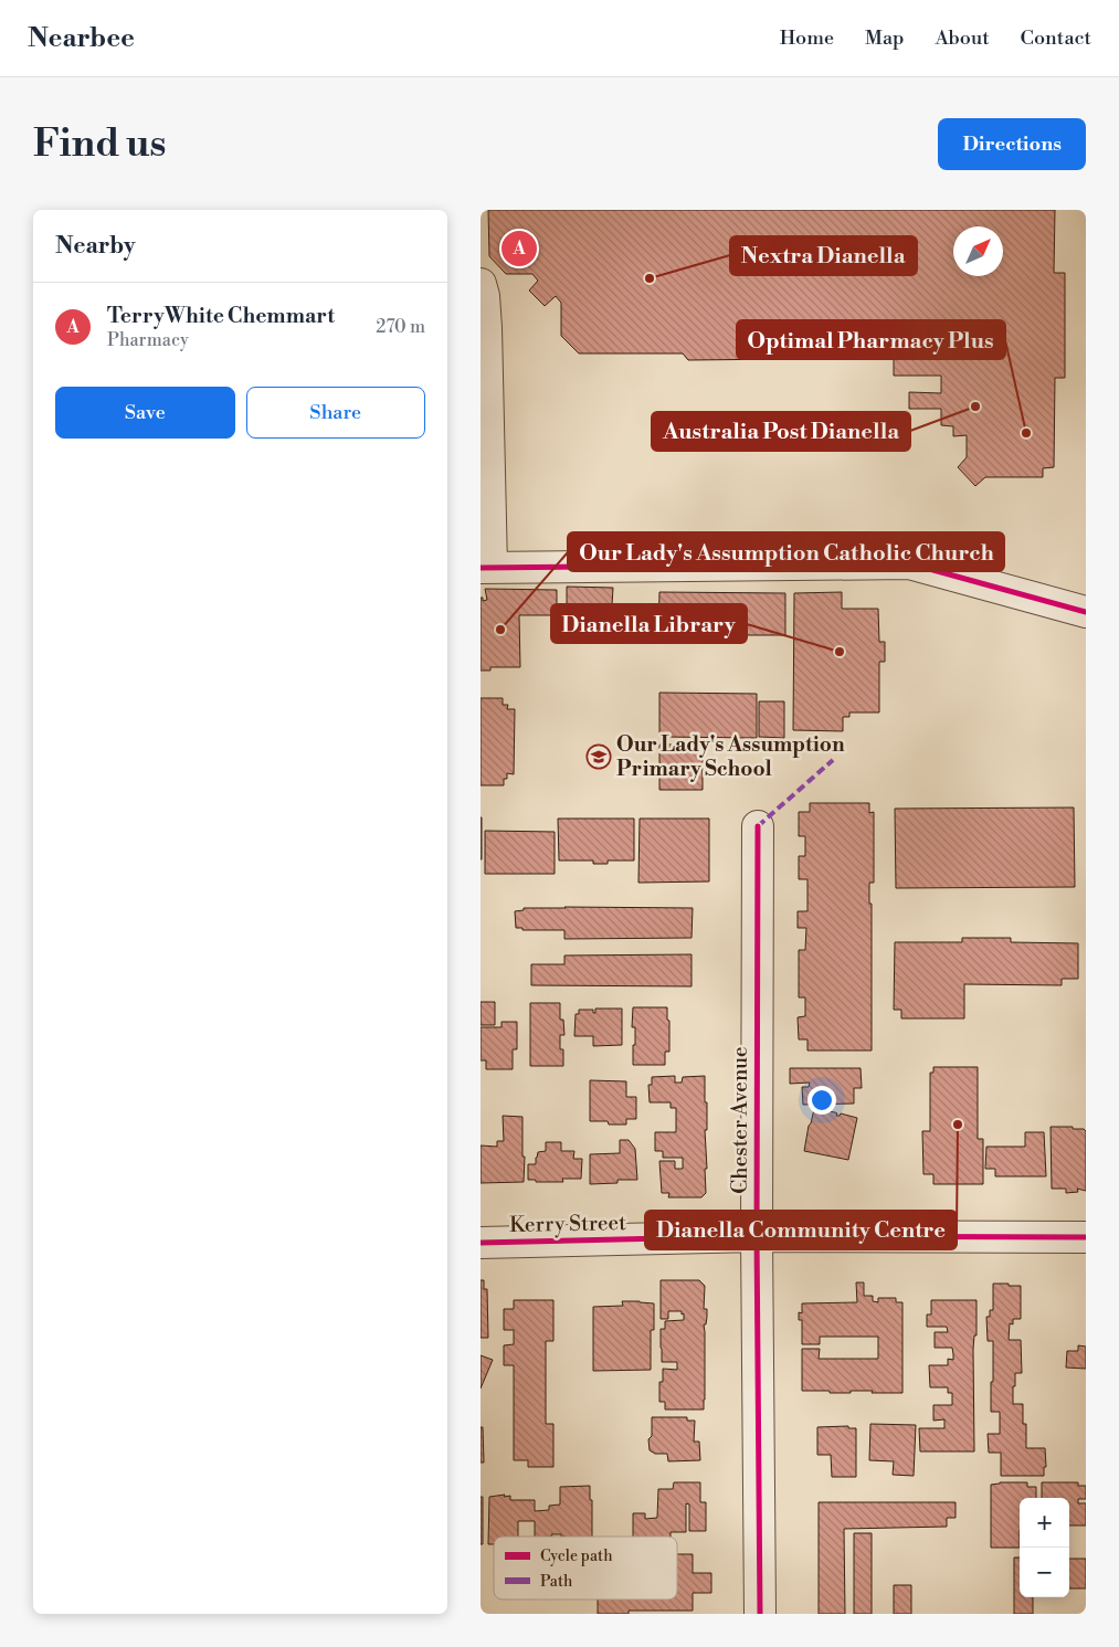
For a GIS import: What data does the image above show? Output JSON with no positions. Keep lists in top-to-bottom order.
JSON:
{
  "streets": {
    "street": ["Chester Avenue", "Kerry Street"]
  },
  "crossings": [
    ["Chester Avenue", "Kerry Street"]
  ],
  "places": {
    "other": [
      "Nextra Dianella",
      "Australia Post Dianella",
      "Optimal Pharmacy Plus",
      "Our Lady's Assumption Catholic Church",
      "Dianella Library",
      "Dianella Community Centre"
    ],
    "school or university": ["Our Lady's Assumption Primary School"]
  },
  "legend": ["Cycle path", "Path"],
  "north": "top right",
  "page": {
    "header": "Nearbee",
    "nav": [
      "Home",
      "Map",
      "About",
      "Contact"
    ],
    "buttons": [
      "Directions",
      ["Save", "Share"]
    ],
    "title": "Find us",
    "heading": "Nearby",
    "pins": "A",
    "list": [
      {
        "mark": "A",
        "name": "TerryWhite Chemmart",
        "note": "Pharmacy",
        "value": "270 m"
      }
    ],
    "map_buttons": ["+", "−"]
  }
}
